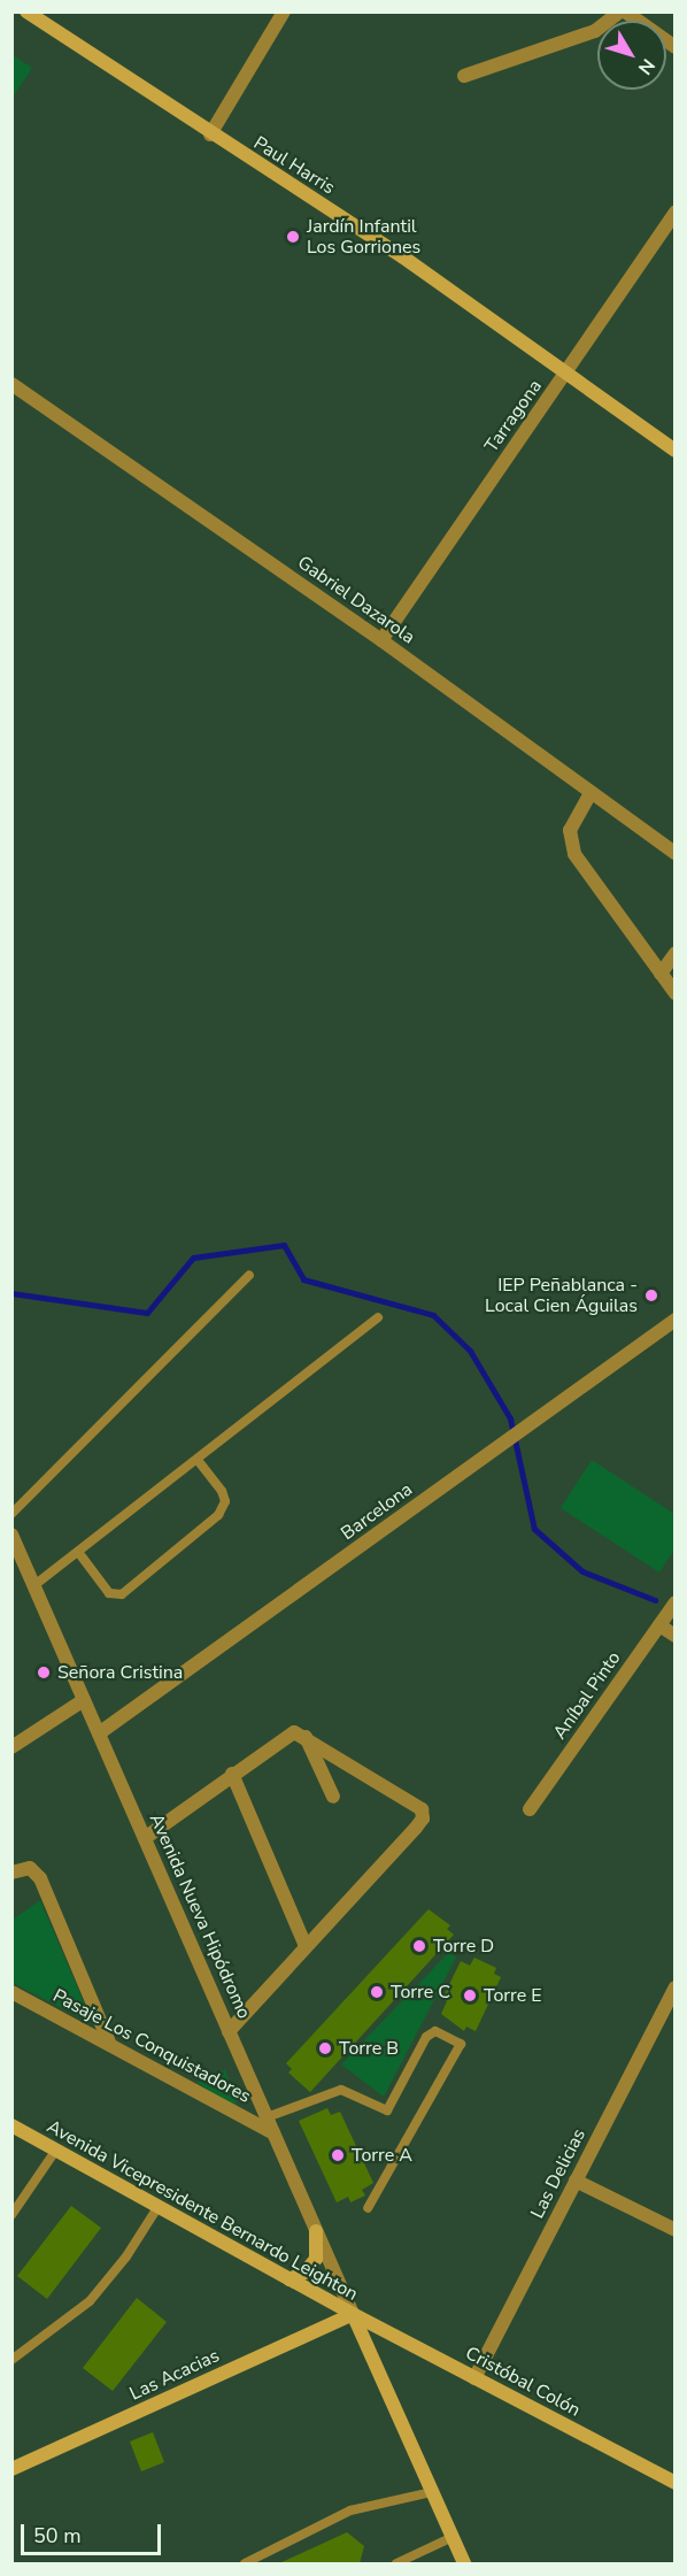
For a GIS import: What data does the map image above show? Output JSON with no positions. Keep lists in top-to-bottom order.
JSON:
{
  "streets": {
    "street": [
      "Paul Harris",
      "Tarragona",
      "Gabriel Dazarola",
      "Barcelona",
      "Aníbal Pinto",
      "Avenida Nueva Hipódromo",
      "Pasaje Los Conquistadores",
      "Las Delicias",
      "Avenida Vicepresidente Bernardo Leighton",
      "Las Acacias",
      "Cristóbal Colón"
    ]
  },
  "crossings": [
    ["Paul Harris", "Tarragona"],
    ["Tarragona", "Gabriel Dazarola"],
    ["Barcelona", "Avenida Nueva Hipódromo"],
    ["Avenida Nueva Hipódromo", "Pasaje Los Conquistadores"],
    ["Avenida Nueva Hipódromo", "Avenida Vicepresidente Bernardo Leighton"],
    ["Avenida Nueva Hipódromo", "Las Acacias"],
    ["Avenida Nueva Hipódromo", "Cristóbal Colón"],
    ["Las Delicias", "Cristóbal Colón"],
    ["Avenida Vicepresidente Bernardo Leighton", "Las Acacias"],
    ["Avenida Vicepresidente Bernardo Leighton", "Cristóbal Colón"],
    ["Las Acacias", "Cristóbal Colón"]
  ],
  "places": [
    "Jardín Infantil Los Gorriones",
    "IEP Peñablanca - Local Cien Águilas",
    "Señora Cristina",
    "Torre D",
    "Torre C",
    "Torre E",
    "Torre B",
    "Torre A"
  ],
  "scale_bar": "50 m",
  "north": "bottom right"
}
